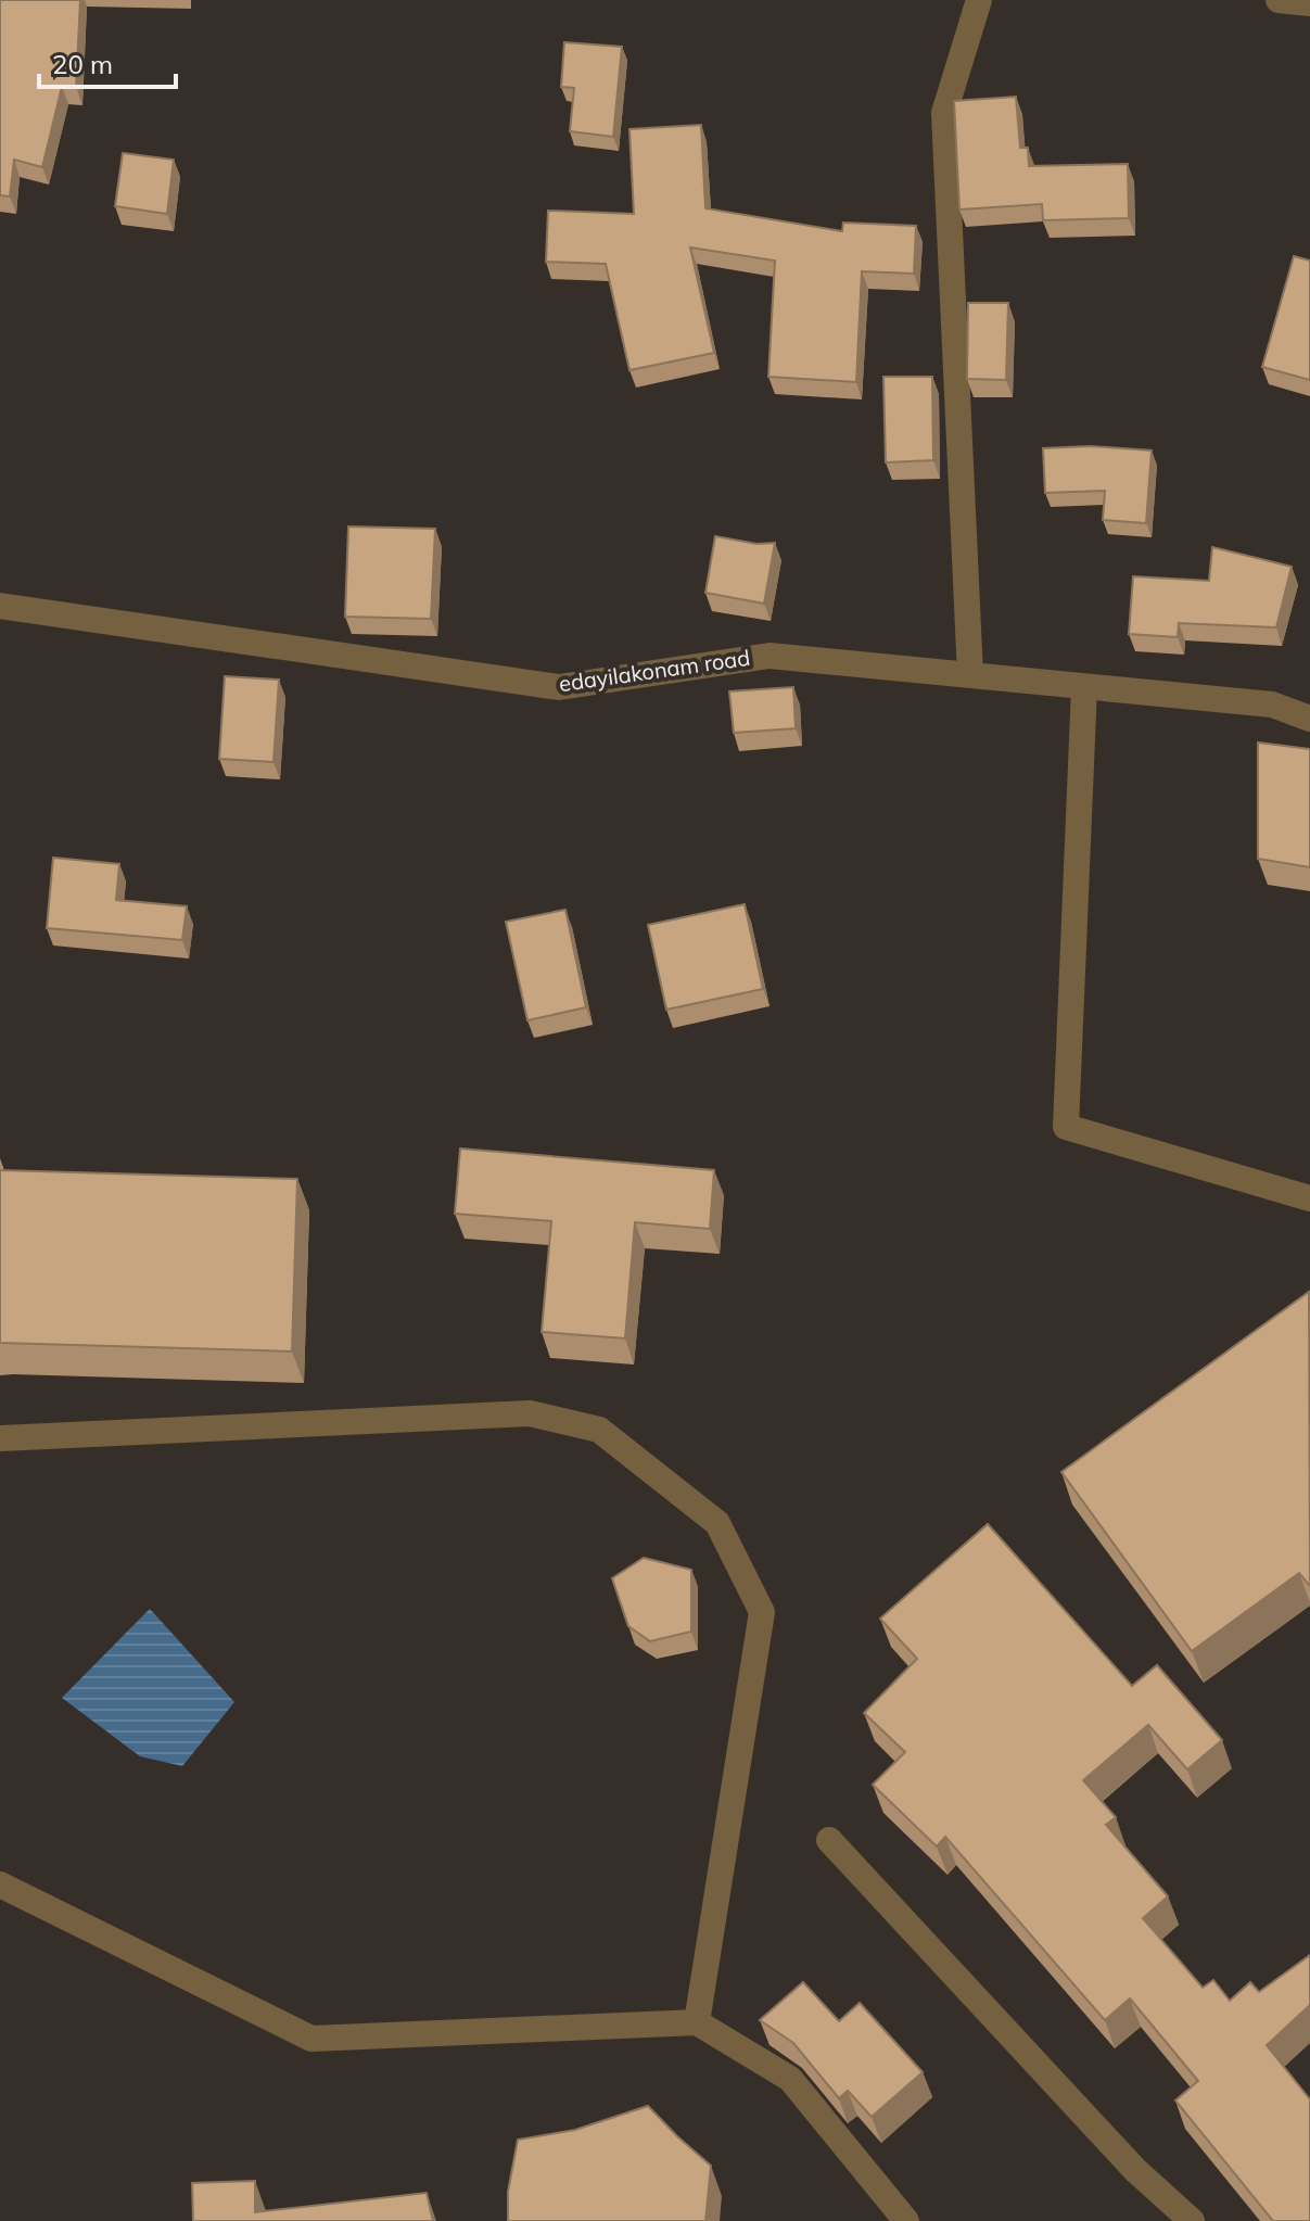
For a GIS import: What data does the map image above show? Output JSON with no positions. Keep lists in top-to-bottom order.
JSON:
{
  "streets": {
    "street": ["edayilakonam road"]
  },
  "scale_bar": "20 m"
}
